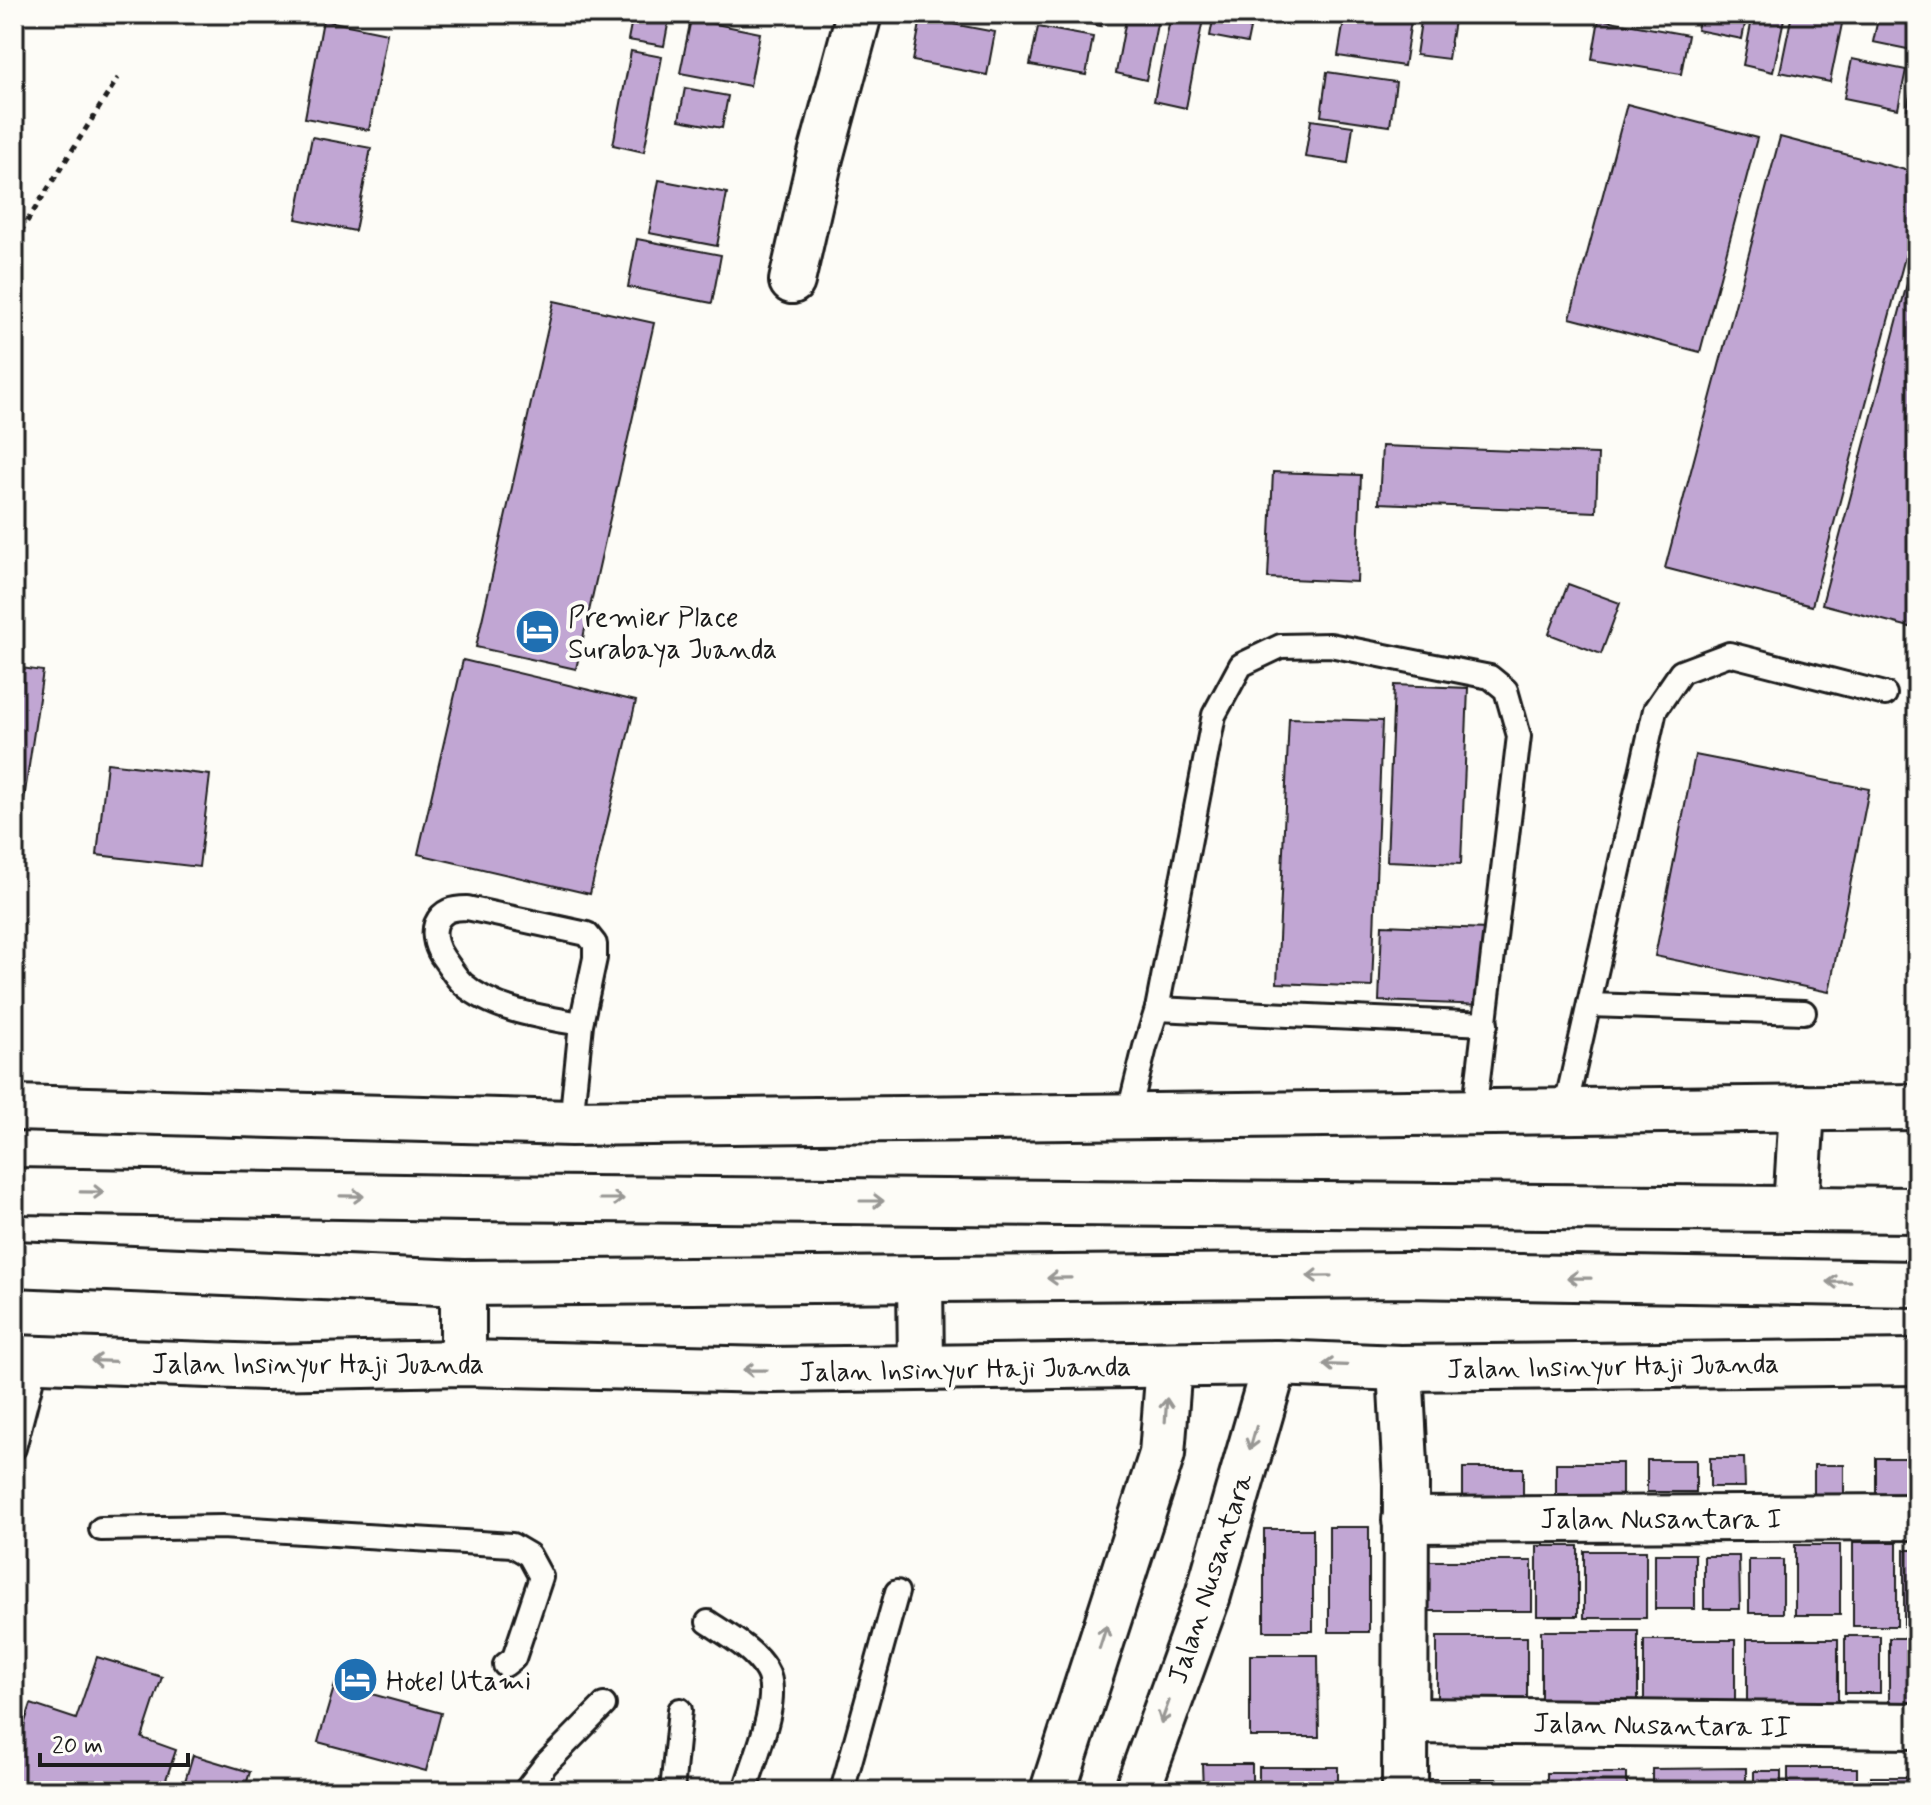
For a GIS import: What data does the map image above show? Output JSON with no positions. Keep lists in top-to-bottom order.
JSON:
{
  "streets": {
    "main road": [
      "Jalan Insinyur Haji Juanda",
      "Jalan Nusantara I",
      "Jalan Nusantara",
      "Jalan Nusantara II"
    ]
  },
  "crossings": [
    ["Jalan Insinyur Haji Juanda", "Jalan Nusantara"]
  ],
  "places": {
    "hotel": ["Premier Place Surabaya Juanda", "Hotel Utami"]
  },
  "scale_bar": "20 m"
}
